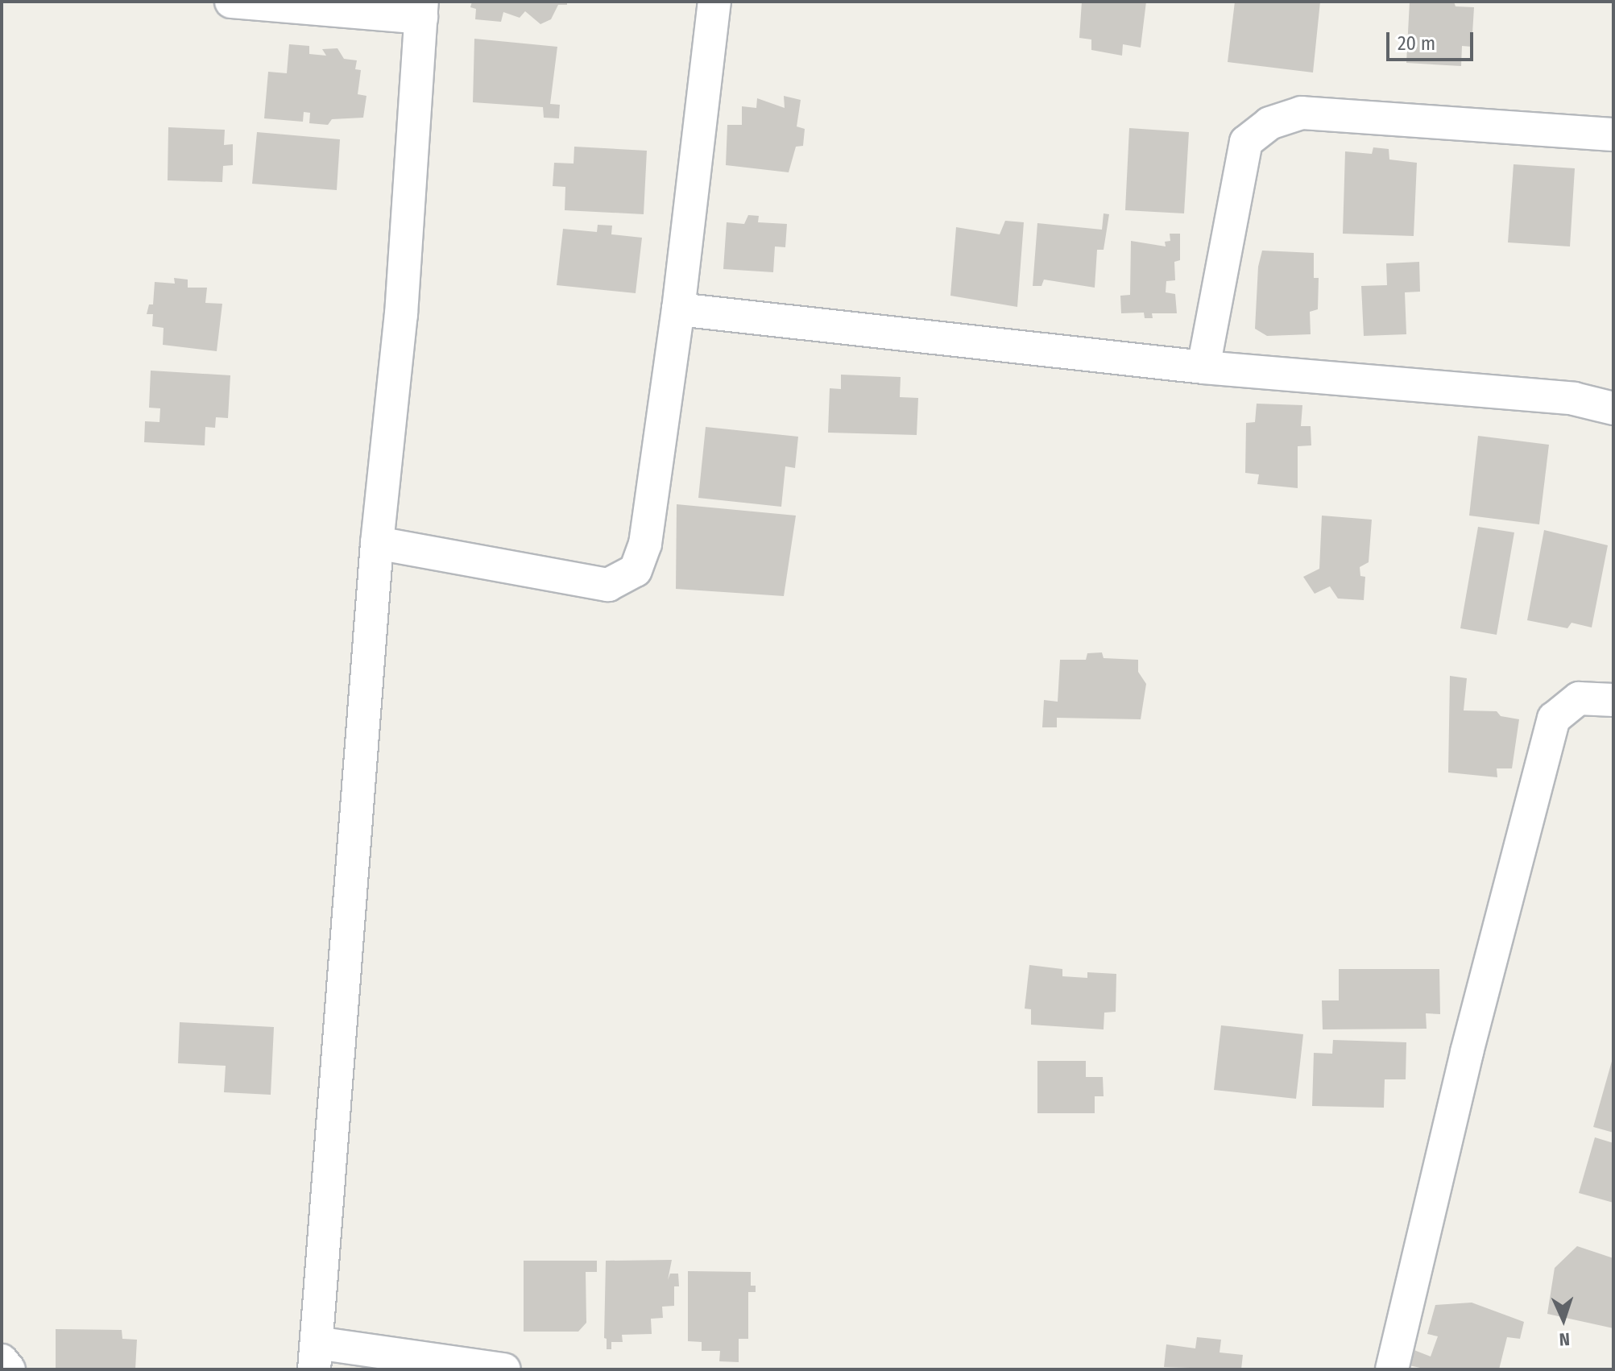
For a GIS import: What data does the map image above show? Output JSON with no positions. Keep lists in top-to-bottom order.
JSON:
{
  "scale_bar": "20 m",
  "north": "bottom"
}
